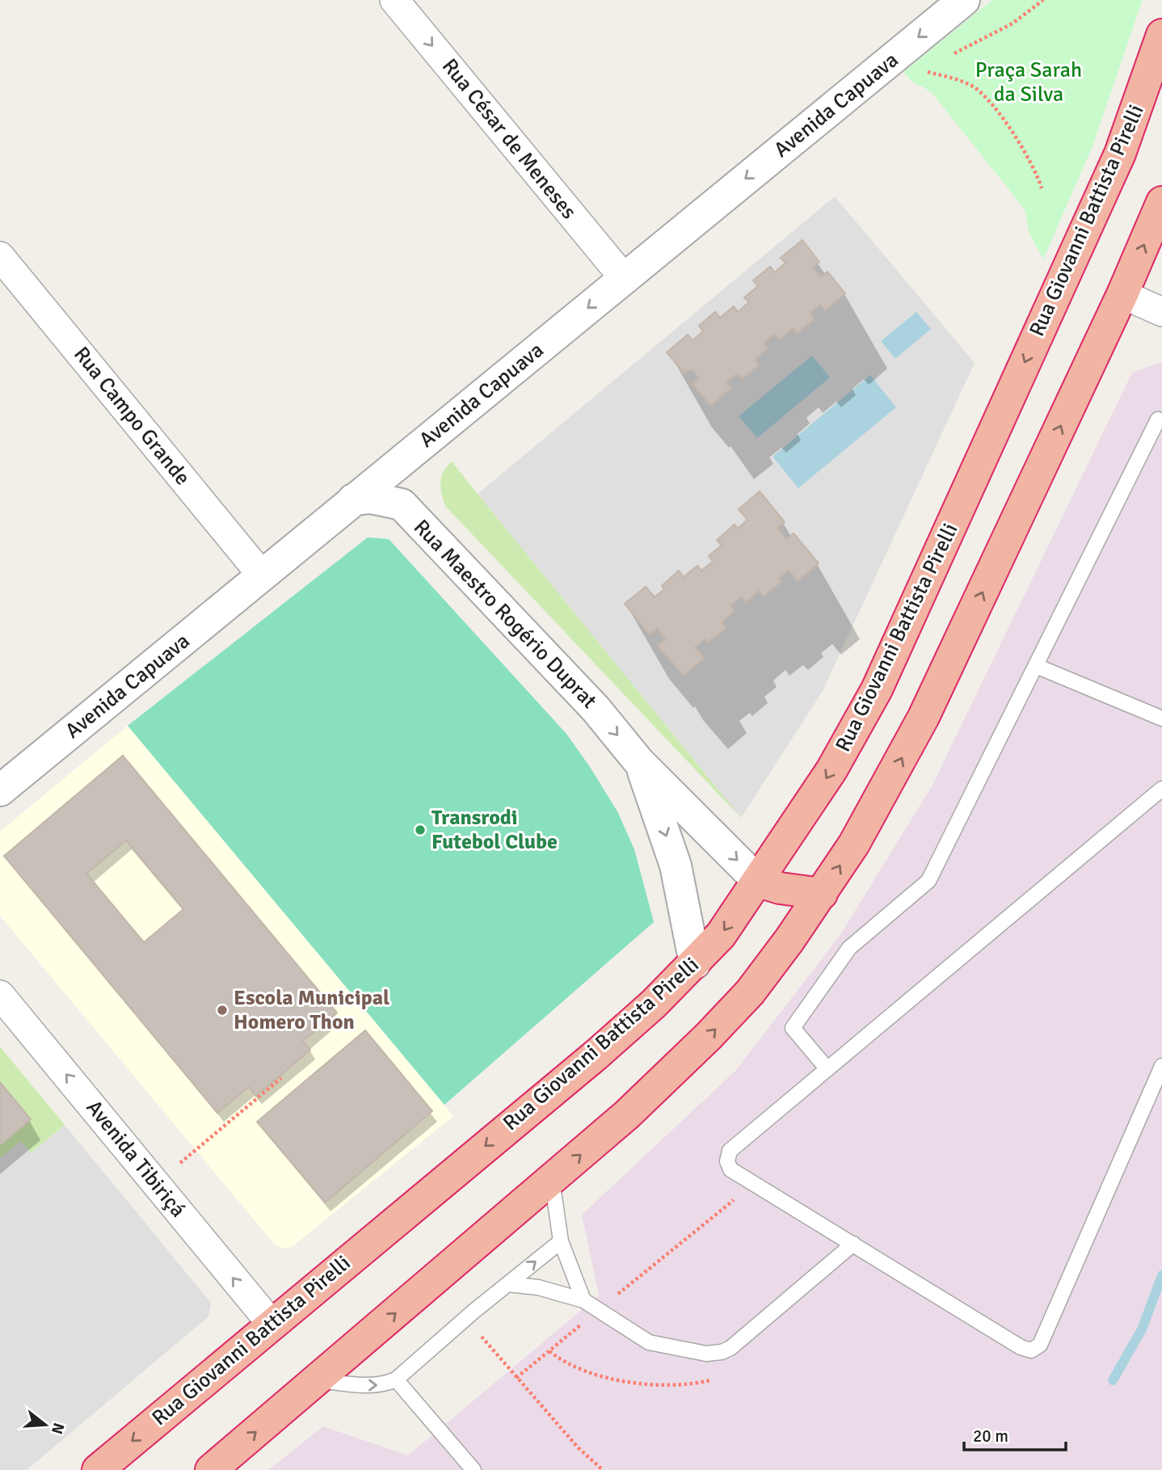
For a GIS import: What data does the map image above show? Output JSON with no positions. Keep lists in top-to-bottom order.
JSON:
{
  "streets": {
    "highway": ["Rua Giovanni Battista Pirelli"],
    "street": [
      "Avenida Capuava",
      "Rua César de Meneses",
      "Rua Campo Grande",
      "Rua Maestro Rogério Duprat",
      "Avenida Tibiriçá"
    ]
  },
  "crossings": [
    ["Avenida Capuava", "Rua César de Meneses"],
    ["Avenida Capuava", "Rua Campo Grande"],
    ["Avenida Capuava", "Rua Maestro Rogério Duprat"],
    ["Rua Giovanni Battista Pirelli", "Rua Maestro Rogério Duprat"],
    ["Rua Giovanni Battista Pirelli", "Avenida Tibiriçá"]
  ],
  "one_way": [
    "Avenida Capuava",
    "Rua César de Meneses",
    "Rua Maestro Rogério Duprat",
    "Avenida Tibiriçá"
  ],
  "parks": ["Praça Sarah da Silva"],
  "places": ["Transrodi Futebol Clube", "Escola Municipal Homero Thon"],
  "scale_bar": "20 m",
  "north": "right"
}
